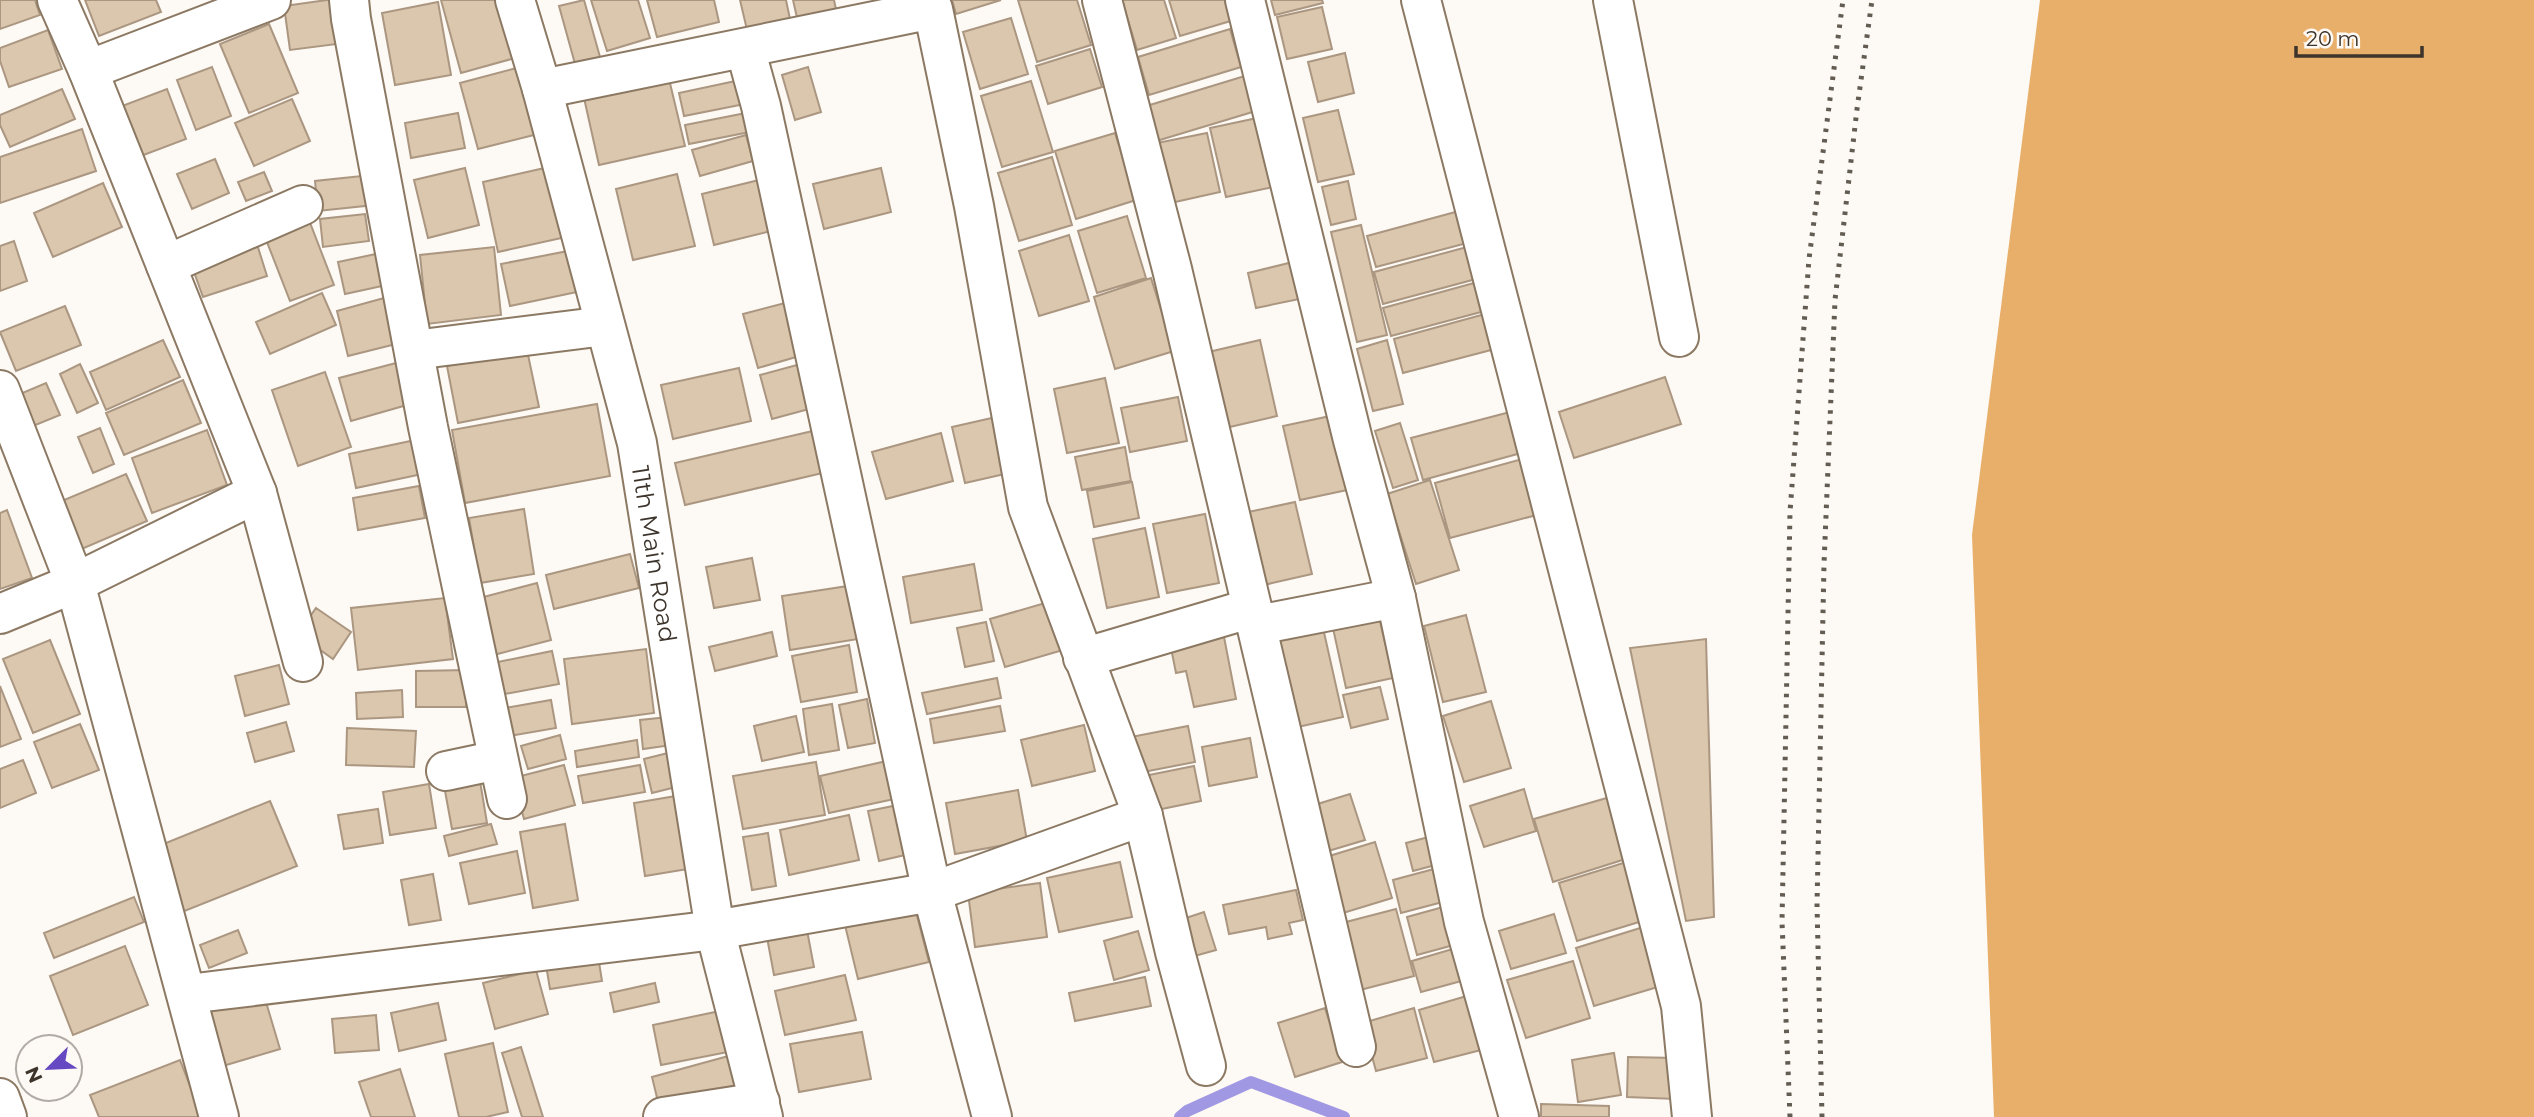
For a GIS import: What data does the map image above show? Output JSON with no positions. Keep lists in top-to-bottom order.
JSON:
{
  "streets": {
    "street": ["11th Main Road"]
  },
  "scale_bar": "20 m",
  "north": "bottom left"
}
